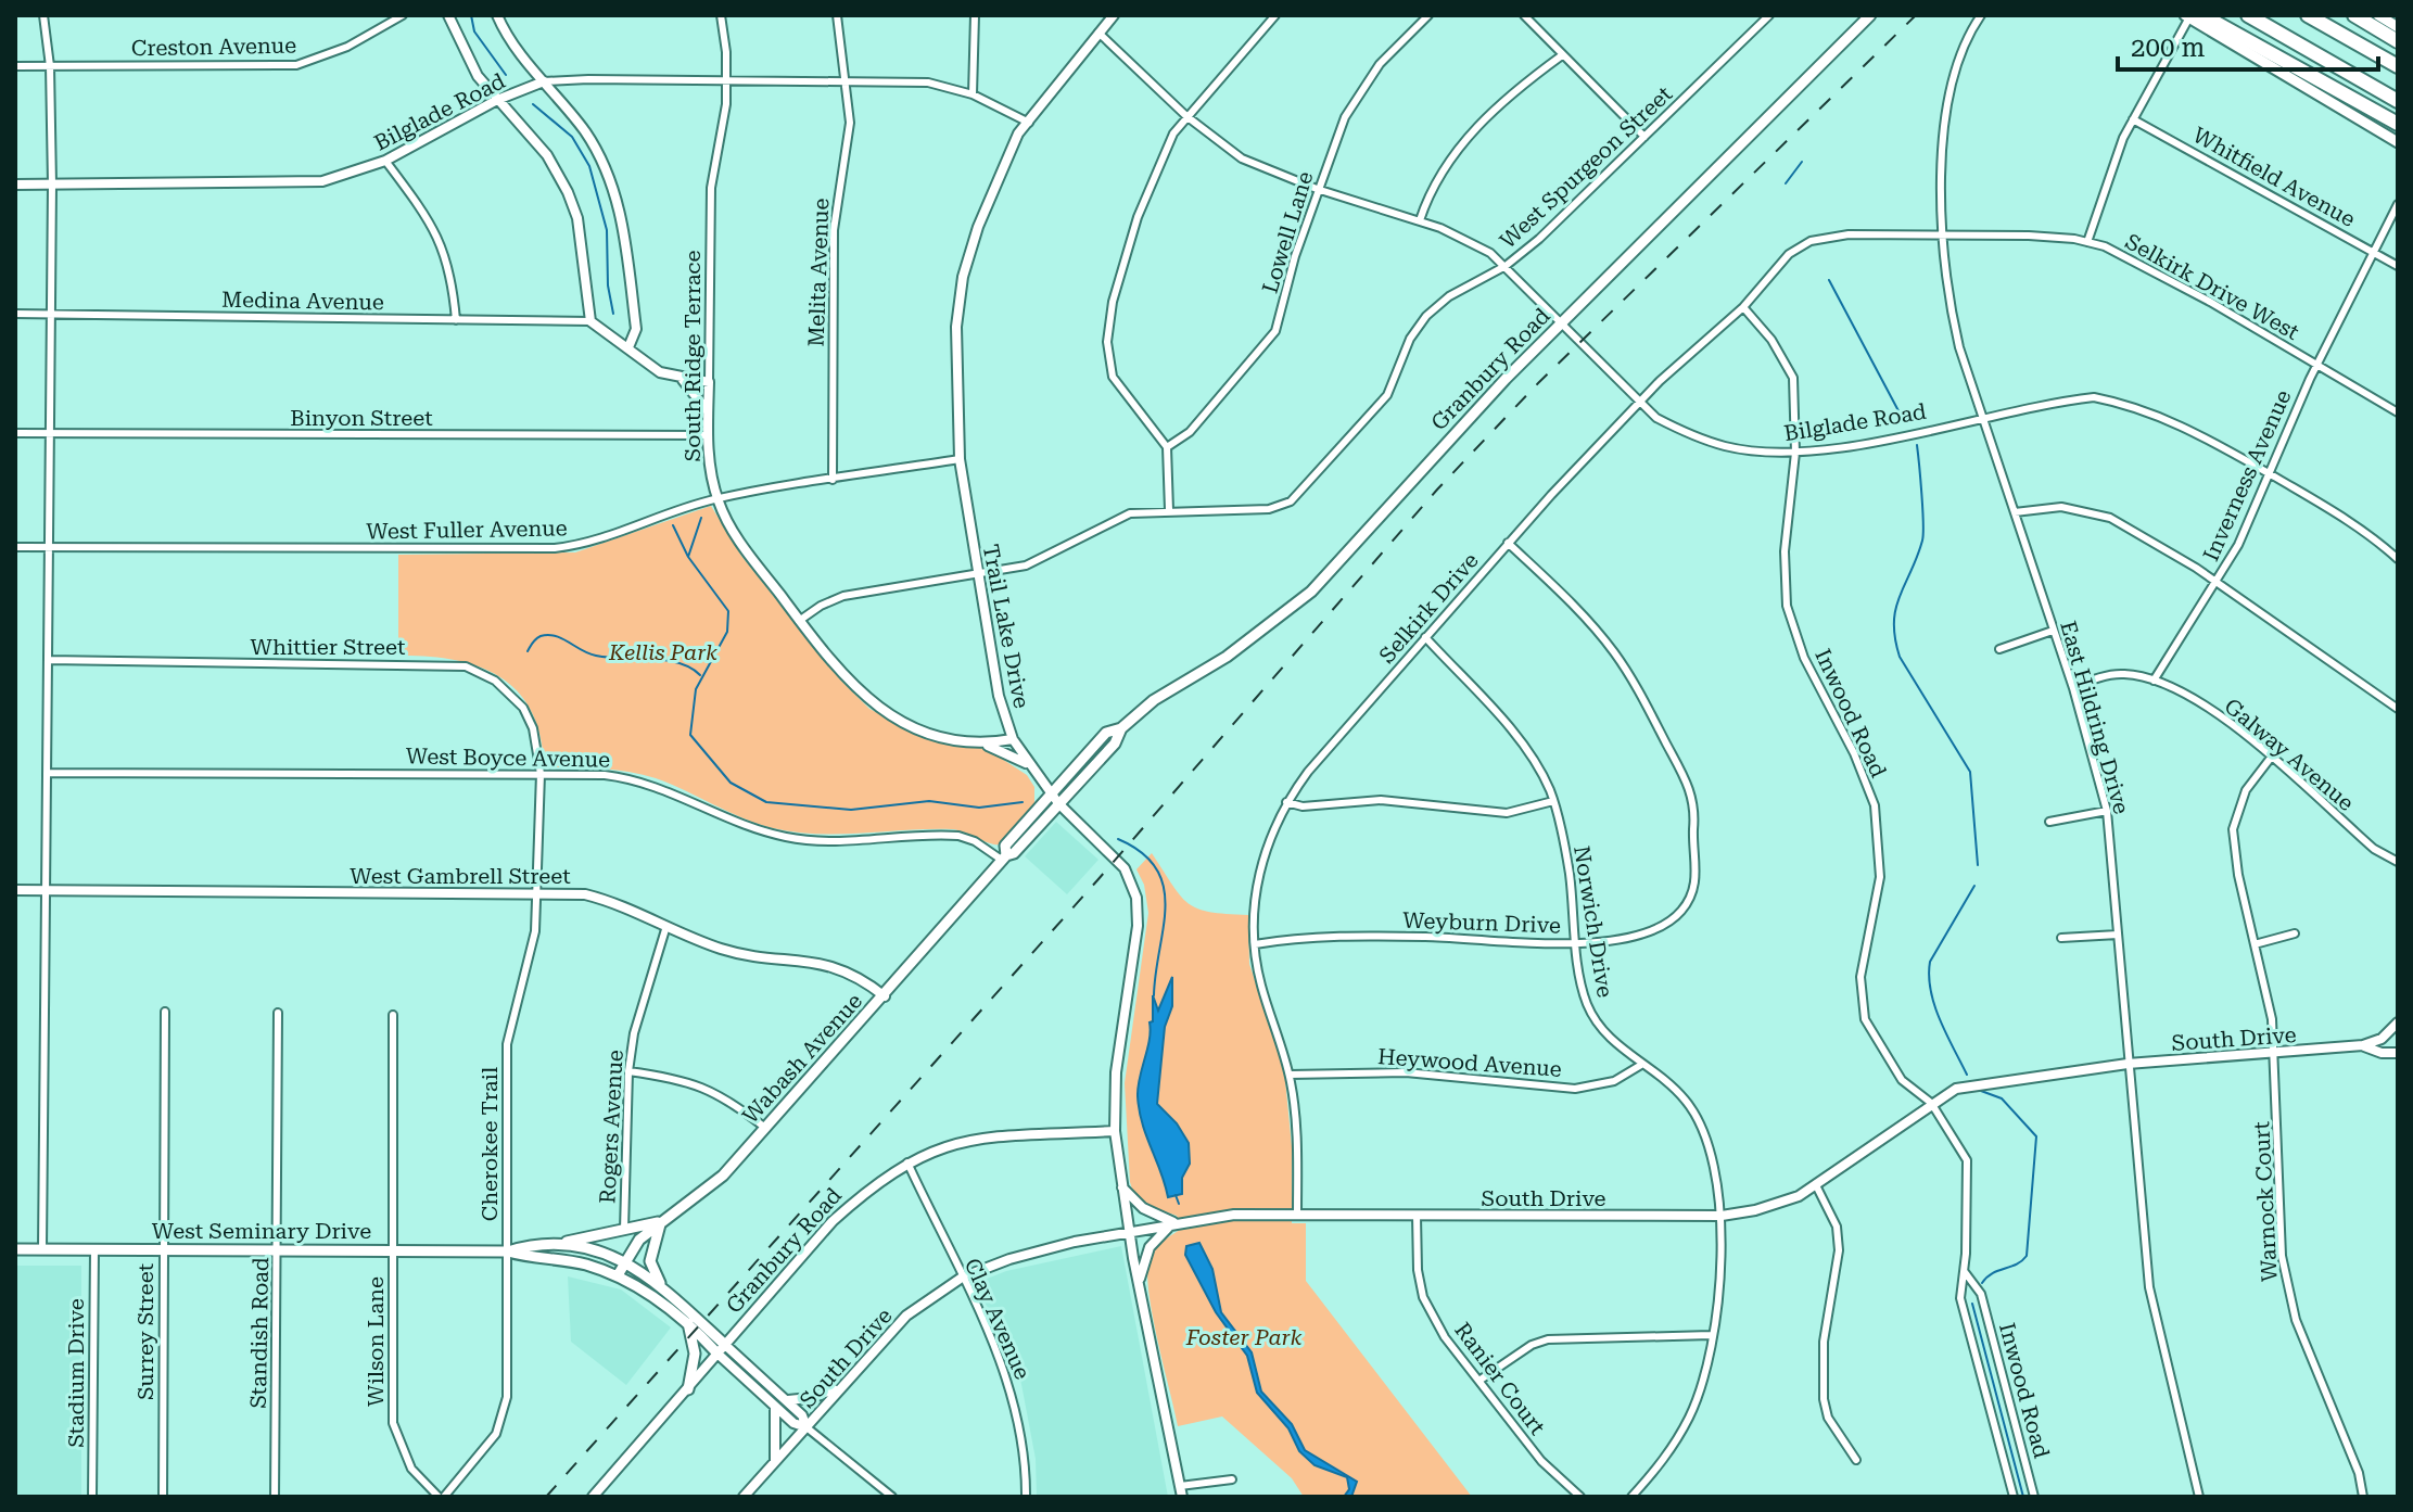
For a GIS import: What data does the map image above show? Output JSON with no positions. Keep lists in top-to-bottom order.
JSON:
{
  "streets": {
    "main road": ["Granbury Road", "Wabash Avenue", "West Seminary Drive"],
    "street": [
      "Creston Avenue",
      "Bilglade Road",
      "West Spurgeon Street",
      "Whitfield Avenue",
      "Lowell Lane",
      "Melita Avenue",
      "Selkirk Drive West",
      "Medina Avenue",
      "South Ridge Terrace",
      "Binyon Street",
      "Inverness Avenue",
      "West Fuller Avenue",
      "Selkirk Drive",
      "Trail Lake Drive",
      "Whittier Street",
      "Inwood Road",
      "East Hildring Drive",
      "Galway Avenue",
      "West Boyce Avenue",
      "West Gambrell Street",
      "Norwich Drive",
      "Weyburn Drive",
      "South Drive",
      "Heywood Avenue",
      "Rogers Avenue",
      "Cherokee Trail",
      "Warnock Court",
      "Clay Avenue",
      "Surrey Street",
      "Standish Road",
      "Wilson Lane",
      "Stadium Drive",
      "Ranier Court"
    ]
  },
  "crossings": [
    ["Bilglade Road", "West Spurgeon Street"],
    ["Bilglade Road", "Lowell Lane"],
    ["Bilglade Road", "Melita Avenue"],
    ["Bilglade Road", "South Ridge Terrace"],
    ["Bilglade Road", "Granbury Road"],
    ["Bilglade Road", "Inverness Avenue"],
    ["Bilglade Road", "Selkirk Drive"],
    ["Bilglade Road", "Trail Lake Drive"],
    ["Bilglade Road", "Inwood Road"],
    ["Bilglade Road", "East Hildring Drive"],
    ["West Spurgeon Street", "South Ridge Terrace"],
    ["West Spurgeon Street", "Trail Lake Drive"],
    ["Whitfield Avenue", "Inverness Avenue"],
    ["Melita Avenue", "West Fuller Avenue"],
    ["Selkirk Drive West", "Inverness Avenue"],
    ["Selkirk Drive West", "Selkirk Drive"],
    ["Selkirk Drive West", "East Hildring Drive"],
    ["South Ridge Terrace", "Binyon Street"],
    ["South Ridge Terrace", "West Fuller Avenue"],
    ["South Ridge Terrace", "Trail Lake Drive"],
    ["Granbury Road", "Trail Lake Drive"],
    ["Granbury Road", "Wabash Avenue"],
    ["Granbury Road", "West Seminary Drive"],
    ["Granbury Road", "Clay Avenue"],
    ["Inverness Avenue", "Galway Avenue"],
    ["West Fuller Avenue", "Trail Lake Drive"],
    ["Selkirk Drive", "Inwood Road"],
    ["Selkirk Drive", "East Hildring Drive"],
    ["Selkirk Drive", "Norwich Drive"],
    ["Selkirk Drive", "Weyburn Drive"],
    ["Selkirk Drive", "South Drive"],
    ["Selkirk Drive", "Heywood Avenue"],
    ["Trail Lake Drive", "South Drive"],
    ["Trail Lake Drive", "Wabash Avenue"],
    ["Whittier Street", "West Boyce Avenue"],
    ["Whittier Street", "Cherokee Trail"],
    ["Inwood Road", "South Drive"],
    ["East Hildring Drive", "South Drive"],
    ["Galway Avenue", "Warnock Court"],
    ["West Boyce Avenue", "Wabash Avenue"],
    ["West Boyce Avenue", "Cherokee Trail"],
    ["West Gambrell Street", "Wabash Avenue"],
    ["West Gambrell Street", "Rogers Avenue"],
    ["West Gambrell Street", "Cherokee Trail"],
    ["Norwich Drive", "Weyburn Drive"],
    ["Norwich Drive", "South Drive"],
    ["Norwich Drive", "Heywood Avenue"],
    ["South Drive", "Warnock Court"],
    ["South Drive", "West Seminary Drive"],
    ["South Drive", "Clay Avenue"],
    ["South Drive", "Ranier Court"],
    ["Wabash Avenue", "West Seminary Drive"],
    ["Cherokee Trail", "West Seminary Drive"],
    ["Cherokee Trail", "Wilson Lane"],
    ["West Seminary Drive", "Surrey Street"],
    ["West Seminary Drive", "Standish Road"],
    ["West Seminary Drive", "Wilson Lane"],
    ["West Seminary Drive", "Stadium Drive"]
  ],
  "parks": ["Kellis Park", "Foster Park"],
  "scale_bar": "200 m"
}
